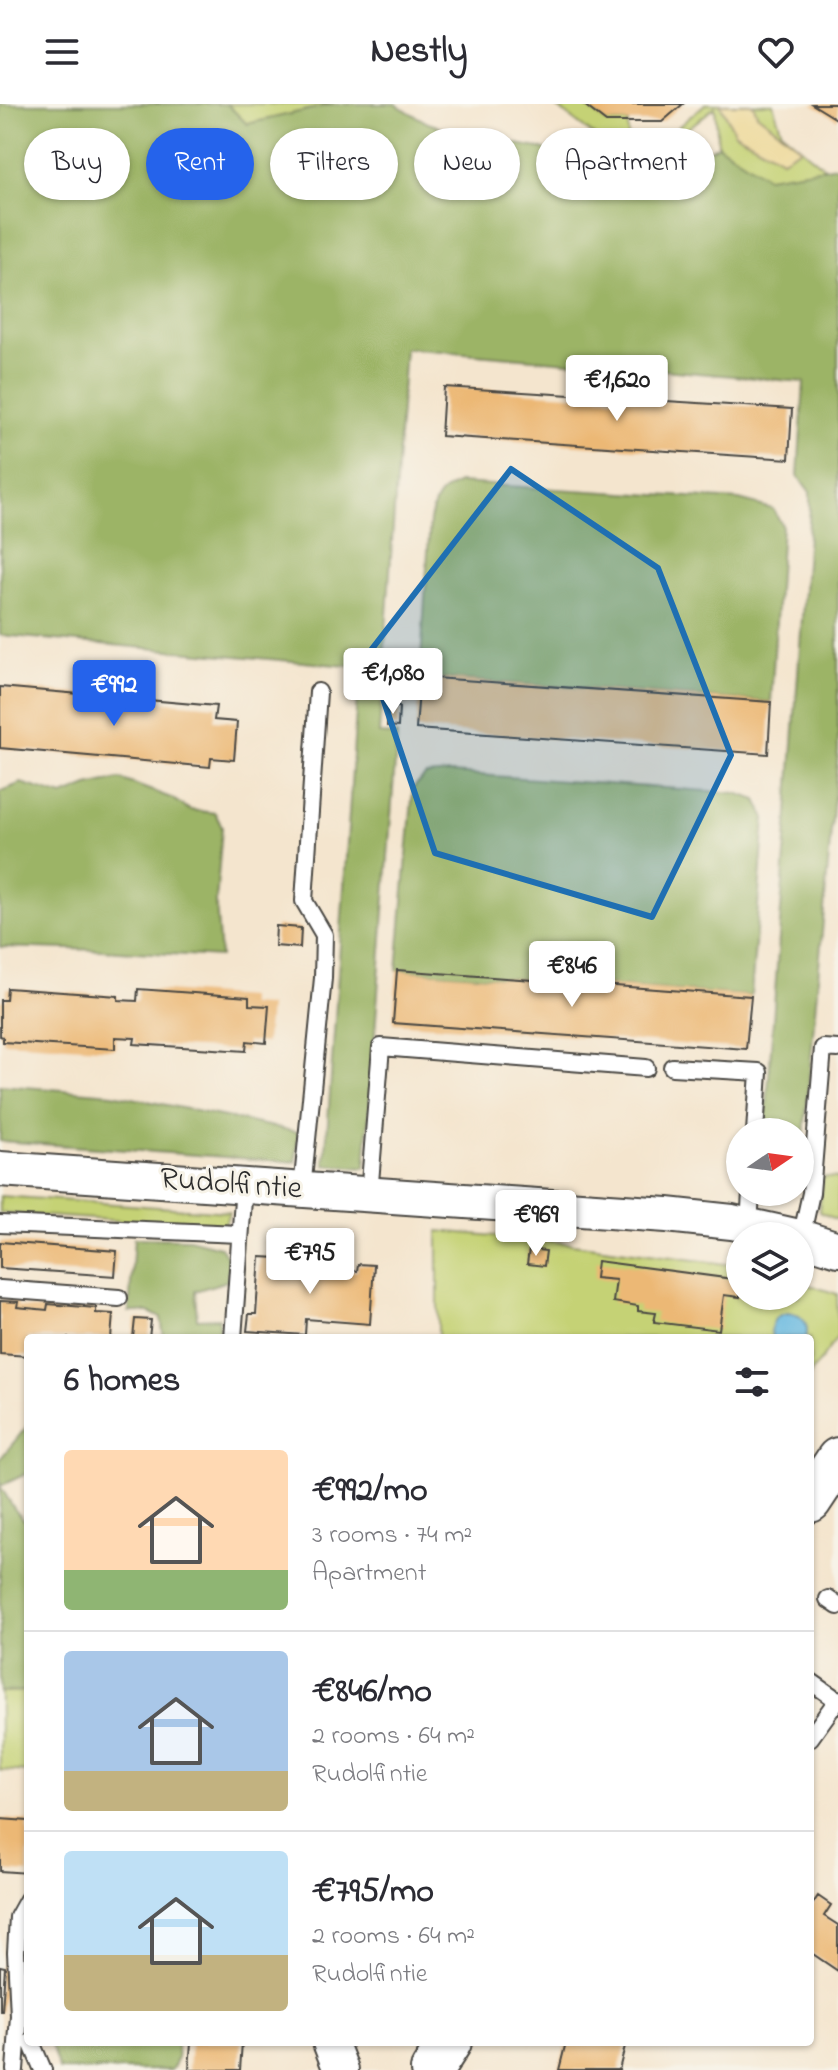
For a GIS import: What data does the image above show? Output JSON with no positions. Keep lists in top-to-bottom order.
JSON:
{
  "streets": {
    "street": ["Rudolfintie"]
  },
  "north": "right",
  "page": {
    "header": "Nestly",
    "chip": [
      "Buy",
      "Rent",
      "Filters",
      "New",
      "Apartment"
    ],
    "price": [
      "€1,620",
      "€1,080",
      "€992",
      "€846",
      "€969",
      "€795"
    ],
    "heading": "6 homes",
    "list": [
      {
        "name": "€992/mo",
        "note": "3 rooms · 74 m² · Apartment"
      },
      {
        "name": "€846/mo",
        "note": "2 rooms · 64 m² · Rudolfintie"
      },
      {
        "name": "€795/mo",
        "note": "2 rooms · 64 m² · Rudolfintie"
      }
    ]
  }
}
